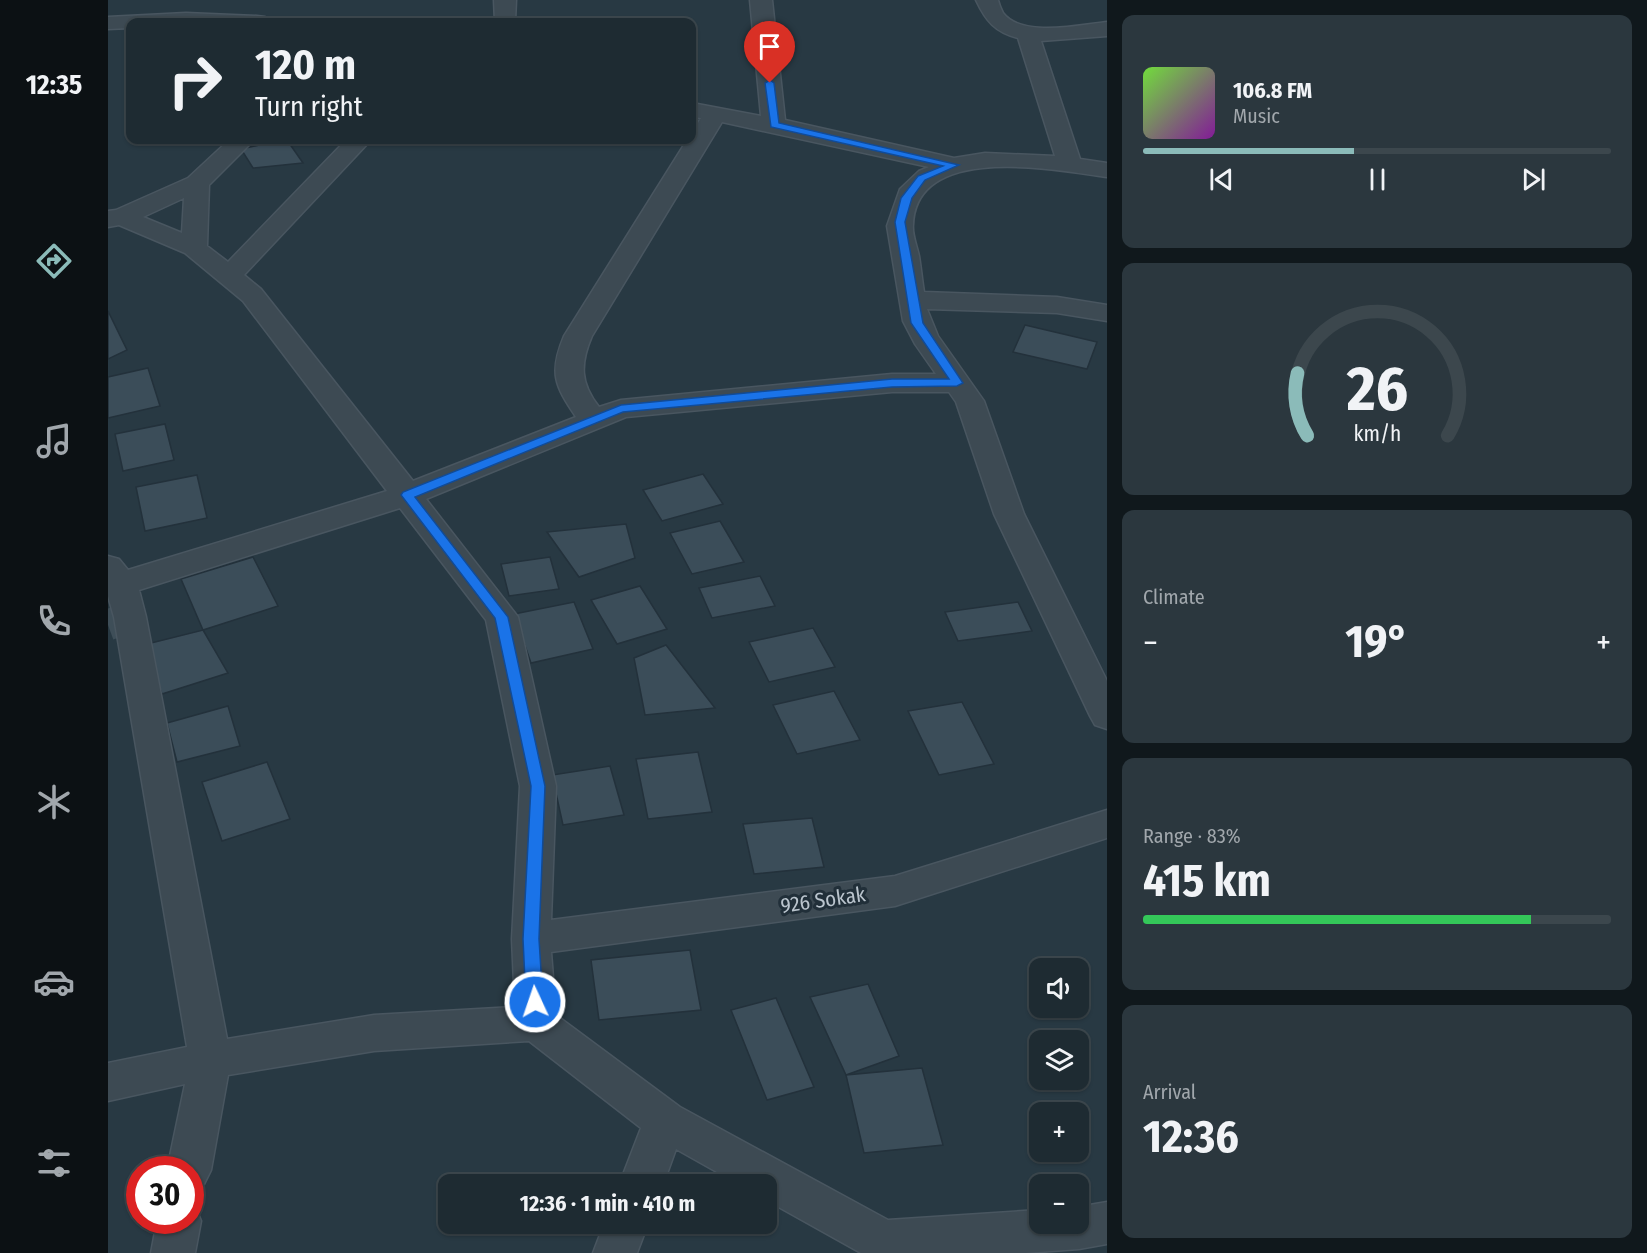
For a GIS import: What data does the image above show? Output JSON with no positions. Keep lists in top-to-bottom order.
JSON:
{
  "streets": {
    "street": ["926 Sokak"]
  },
  "page": {
    "tabs": "12:35",
    "turn": ["120 m", "Turn right"],
    "song": ["106.8 FM", "Music"],
    "tile": [
      "Climate",
      ["Range · 83%", "415 km"],
      ["Arrival", "12:36"]
    ],
    "heat": ["−", "19°", "+"],
    "map_buttons": ["+", "−"],
    "limit": "30",
    "trip": "12:36 · 1 min · 410 m",
    "gauge": ["26", "km/h"]
  }
}
